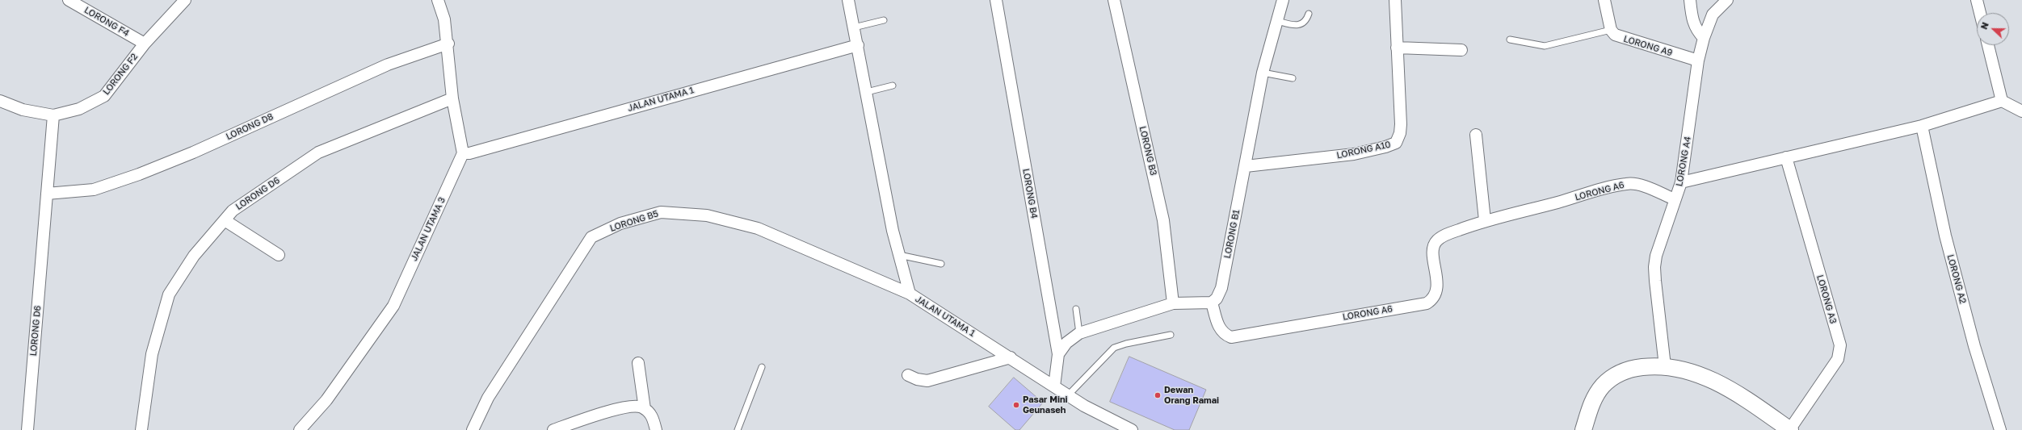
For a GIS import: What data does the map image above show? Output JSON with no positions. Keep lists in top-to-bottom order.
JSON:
{
  "streets": {
    "street": [
      "LORONG F4",
      "LORONG A9",
      "LORONG F2",
      "JALAN UTAMA 1",
      "LORONG D8",
      "LORONG A10",
      "LORONG B3",
      "LORONG A4",
      "LORONG A6",
      "LORONG D6",
      "LORONG B4",
      "LORONG B5",
      "JALAN UTAMA 3",
      "LORONG B1",
      "LORONG A2",
      "LORONG A3"
    ]
  },
  "crossings": [
    ["LORONG F4", "LORONG F2"],
    ["LORONG A9", "LORONG A4"],
    ["LORONG F2", "LORONG D6"],
    ["JALAN UTAMA 1", "LORONG B4"],
    ["JALAN UTAMA 1", "LORONG B5"],
    ["JALAN UTAMA 1", "JALAN UTAMA 3"],
    ["LORONG D8", "LORONG D6"],
    ["LORONG A10", "LORONG B1"],
    ["LORONG A4", "LORONG A6"],
    ["LORONG A6", "LORONG B1"]
  ],
  "places": ["Dewan Orang Ramai", "Pasar Mini Geunaseh"],
  "north": "left"
}
